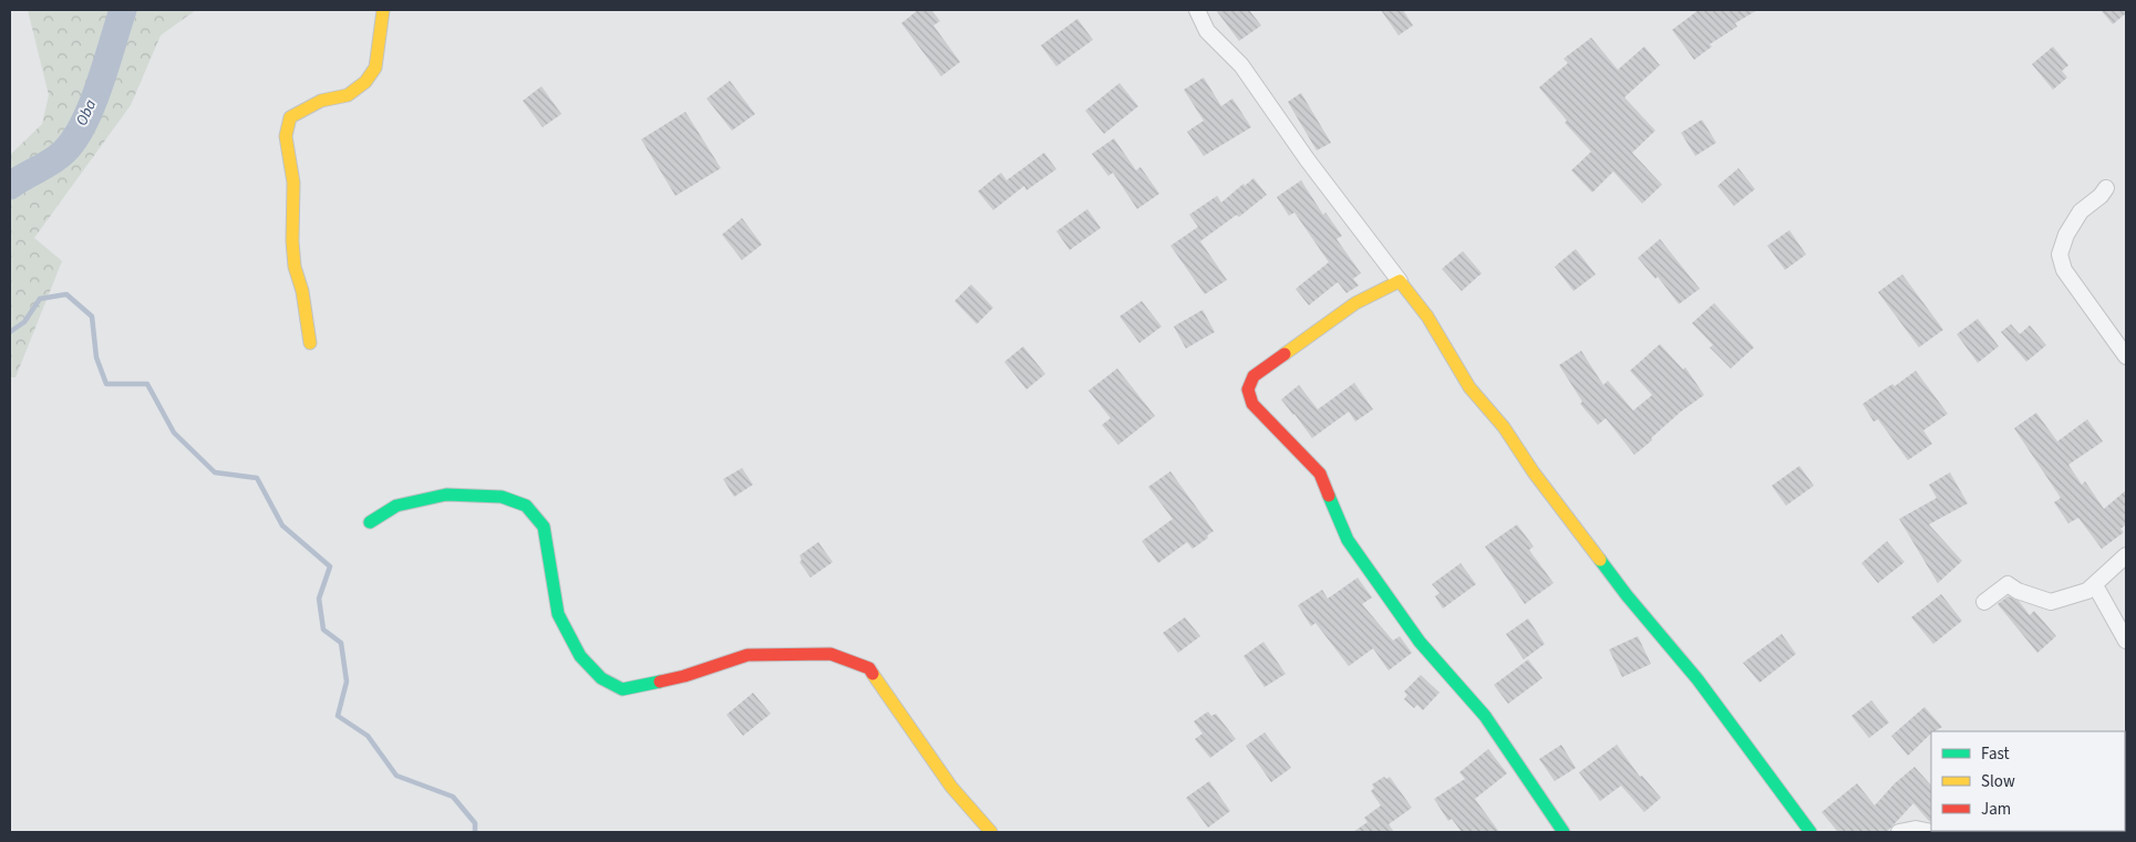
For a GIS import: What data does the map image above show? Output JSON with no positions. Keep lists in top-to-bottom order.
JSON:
{
  "water": ["Oba"],
  "legend": ["Fast", "Slow", "Jam"]
}
